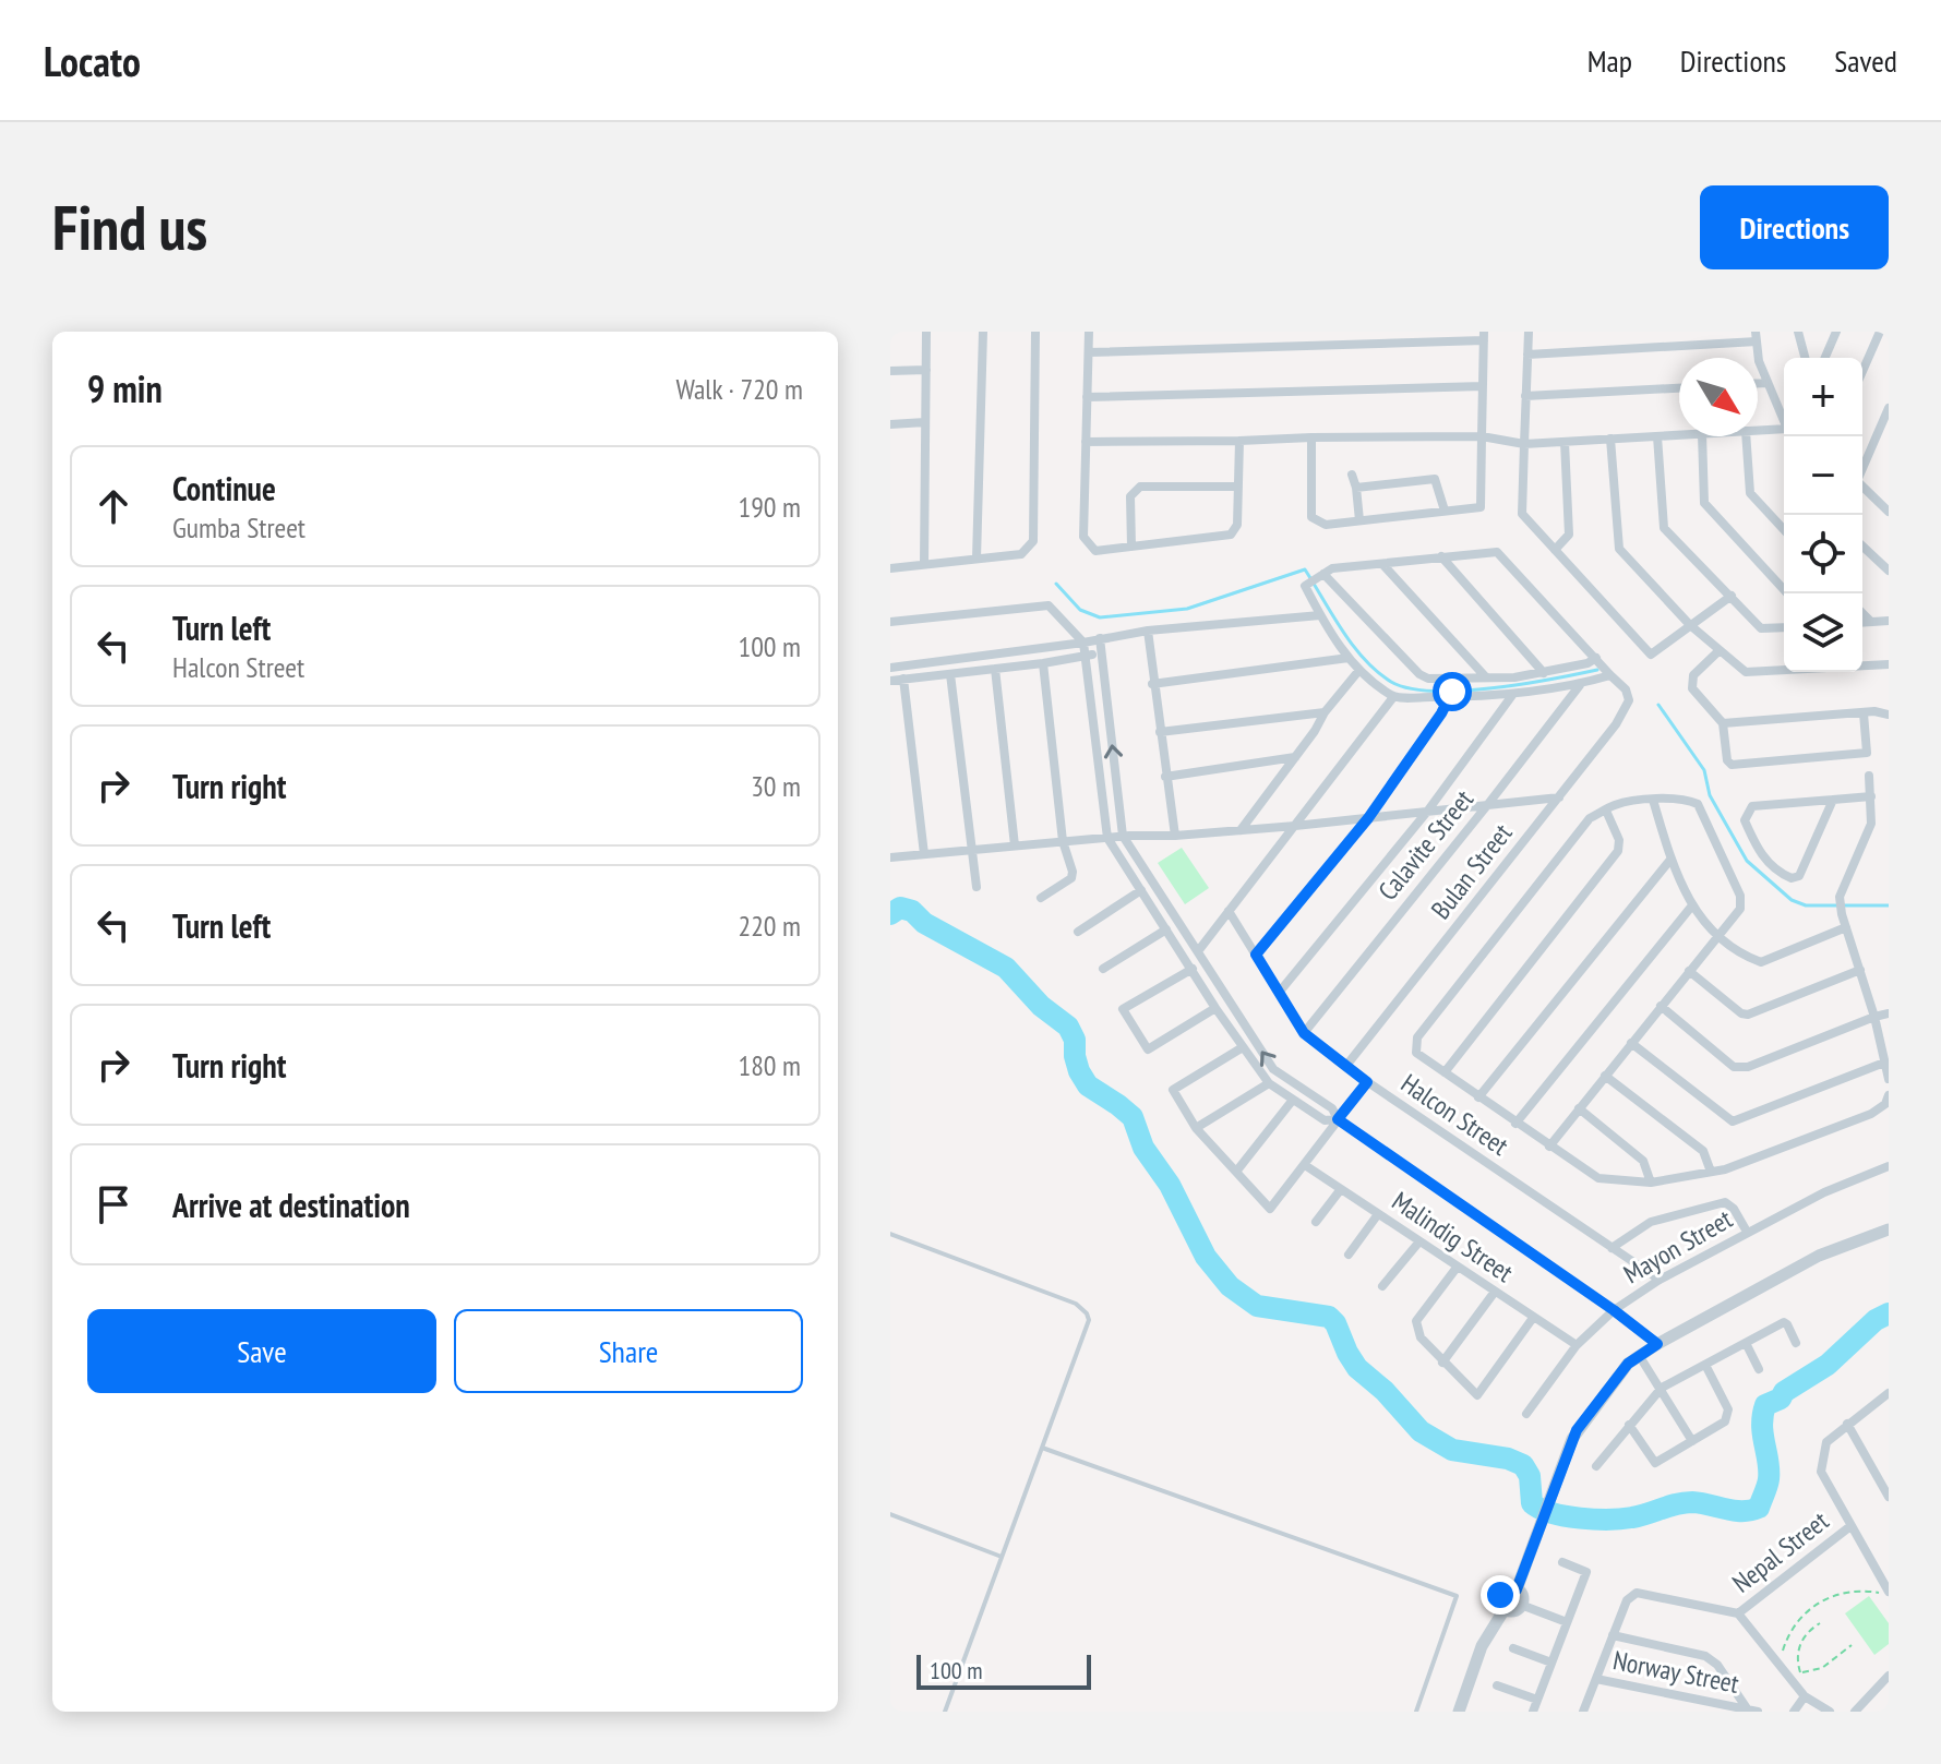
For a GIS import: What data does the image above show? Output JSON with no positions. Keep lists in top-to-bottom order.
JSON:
{
  "streets": {
    "street": [
      "Calavite Street",
      "Bulan Street",
      "Halcon Street",
      "Malindig Street",
      "Mayon Street",
      "Nepal Street",
      "Norway Street"
    ]
  },
  "crossings": [
    ["Calavite Street", "Halcon Street"],
    ["Bulan Street", "Halcon Street"],
    ["Halcon Street", "Mayon Street"],
    ["Malindig Street", "Mayon Street"]
  ],
  "scale_bar": "100 m",
  "north": "bottom right",
  "page": {
    "header": "Locato",
    "nav": ["Map", "Directions", "Saved"],
    "buttons": [
      "Directions",
      ["Save", "Share"]
    ],
    "title": "Find us",
    "heading": ["9 min", "Walk · 720 m"],
    "map_buttons": ["+", "−"],
    "list": [
      ["Continue", "Gumba Street", "190 m"],
      ["Turn left", "Halcon Street", "100 m"],
      ["Turn right", "30 m"],
      ["Turn left", "220 m"],
      ["Turn right", "180 m"],
      "Arrive at destination"
    ],
    "scale": "100 m"
  }
}
